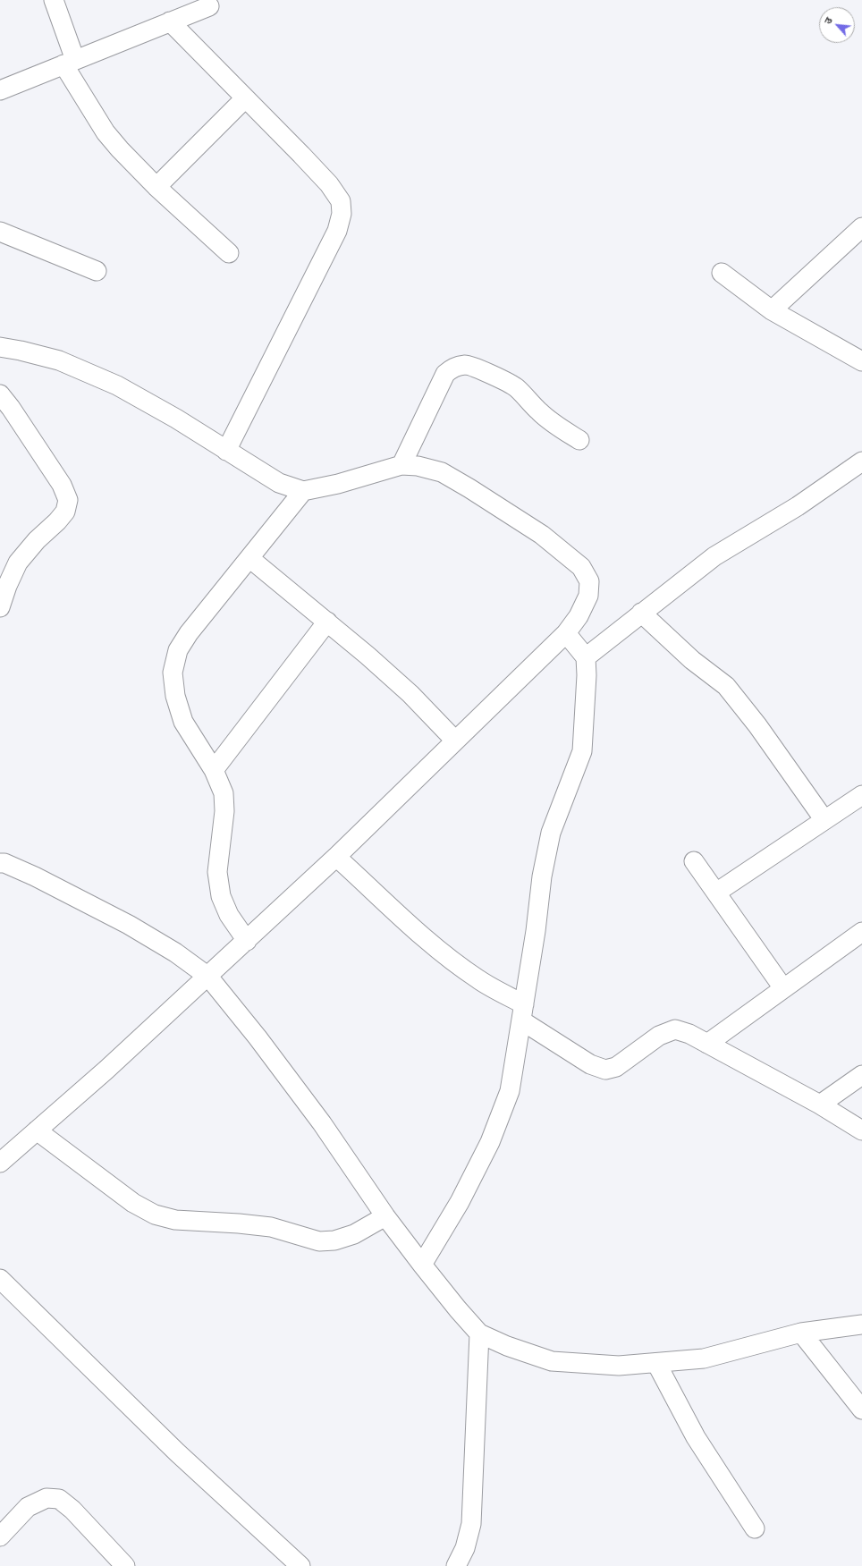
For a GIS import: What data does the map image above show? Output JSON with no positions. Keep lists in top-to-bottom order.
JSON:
{
  "north": "top left"
}
